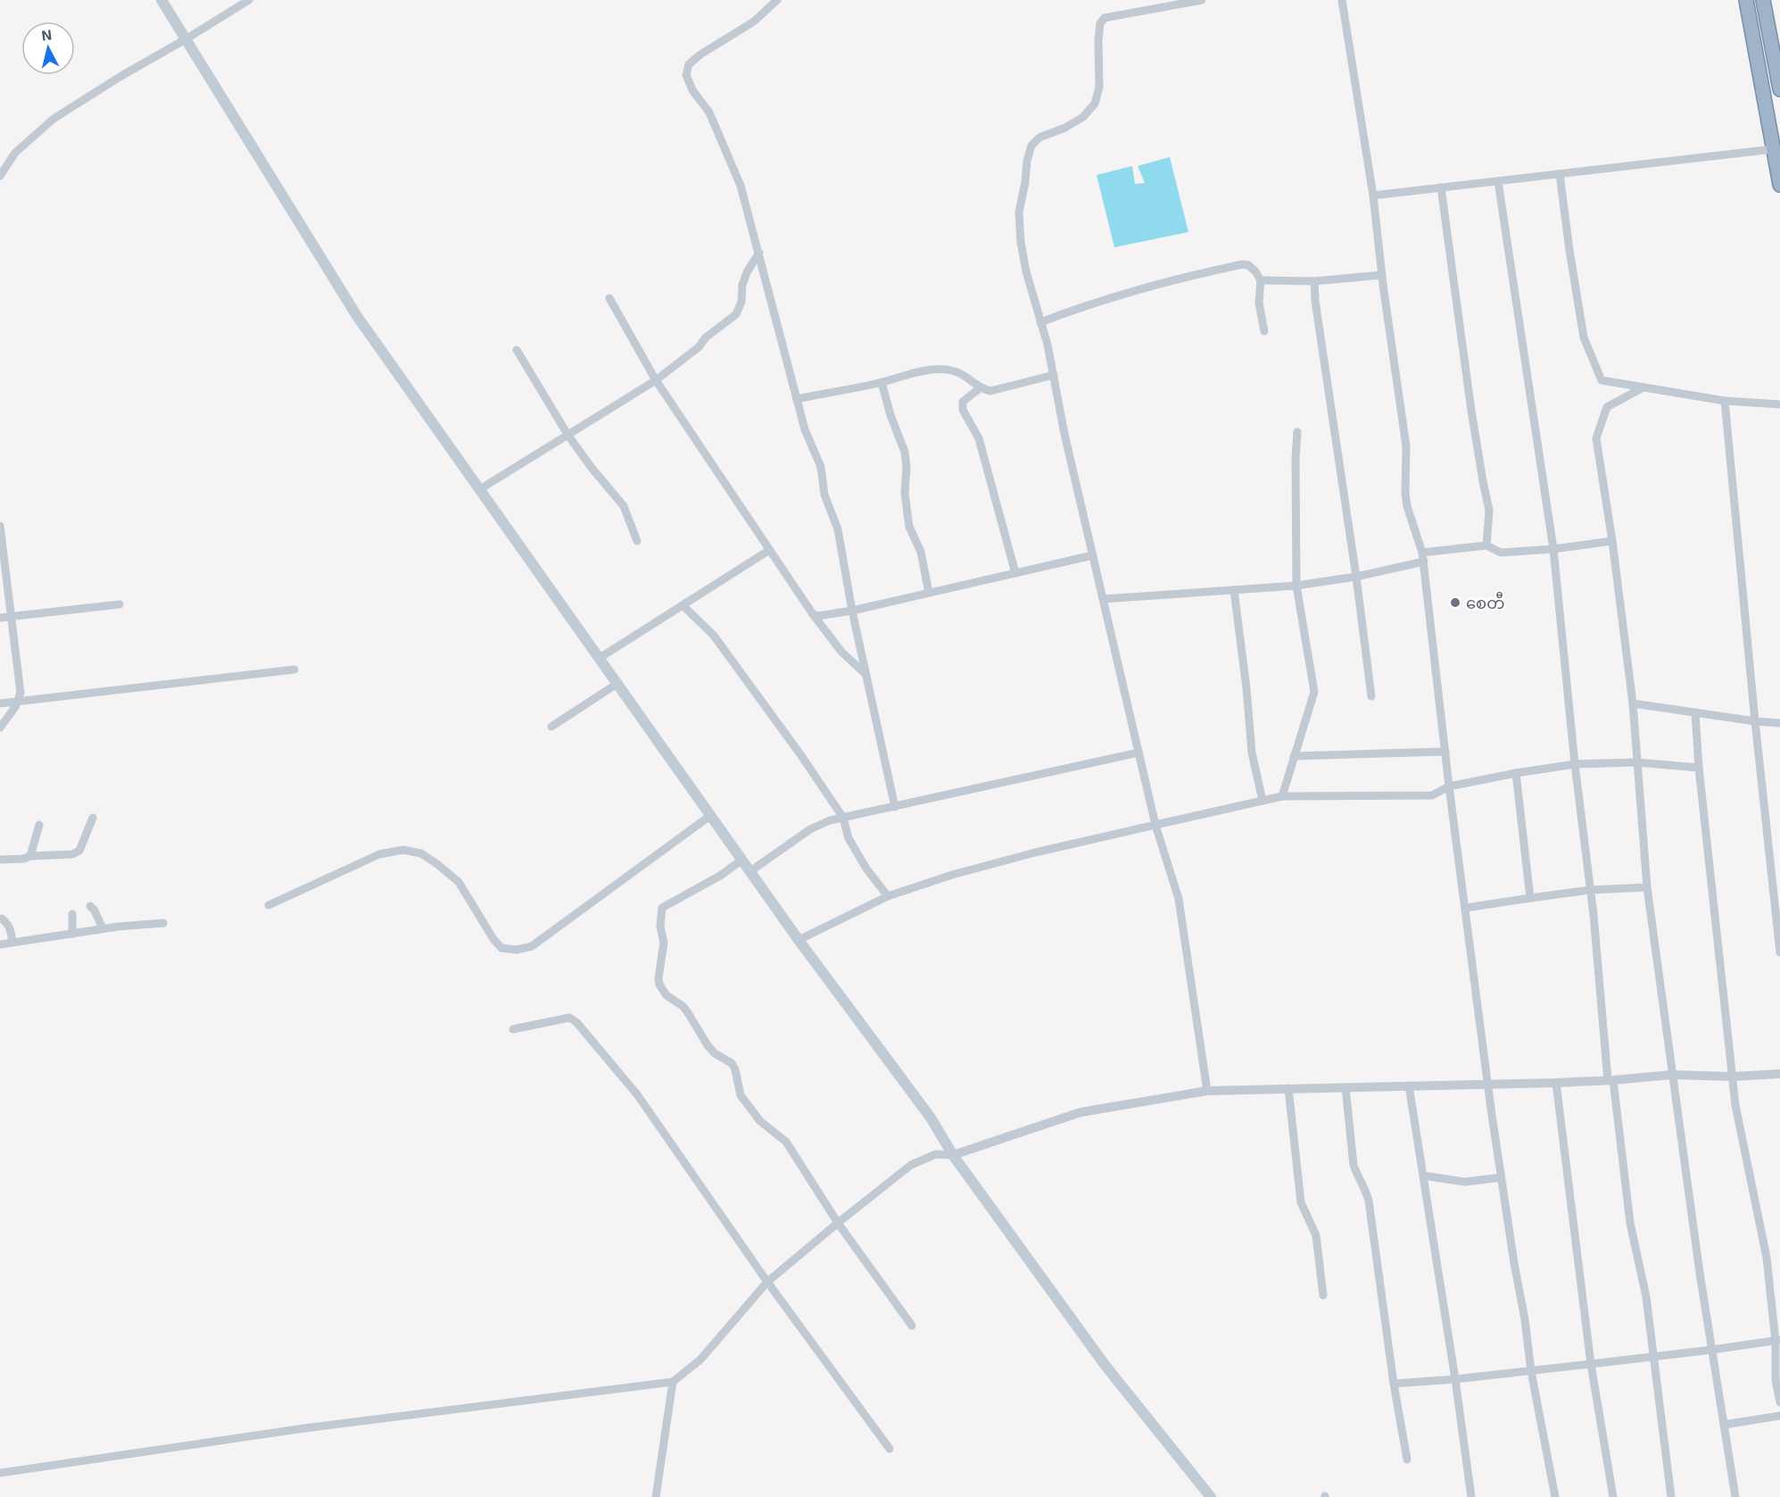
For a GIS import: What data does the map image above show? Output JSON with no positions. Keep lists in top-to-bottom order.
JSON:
{
  "places": ["စေတီ"],
  "north": "top"
}
